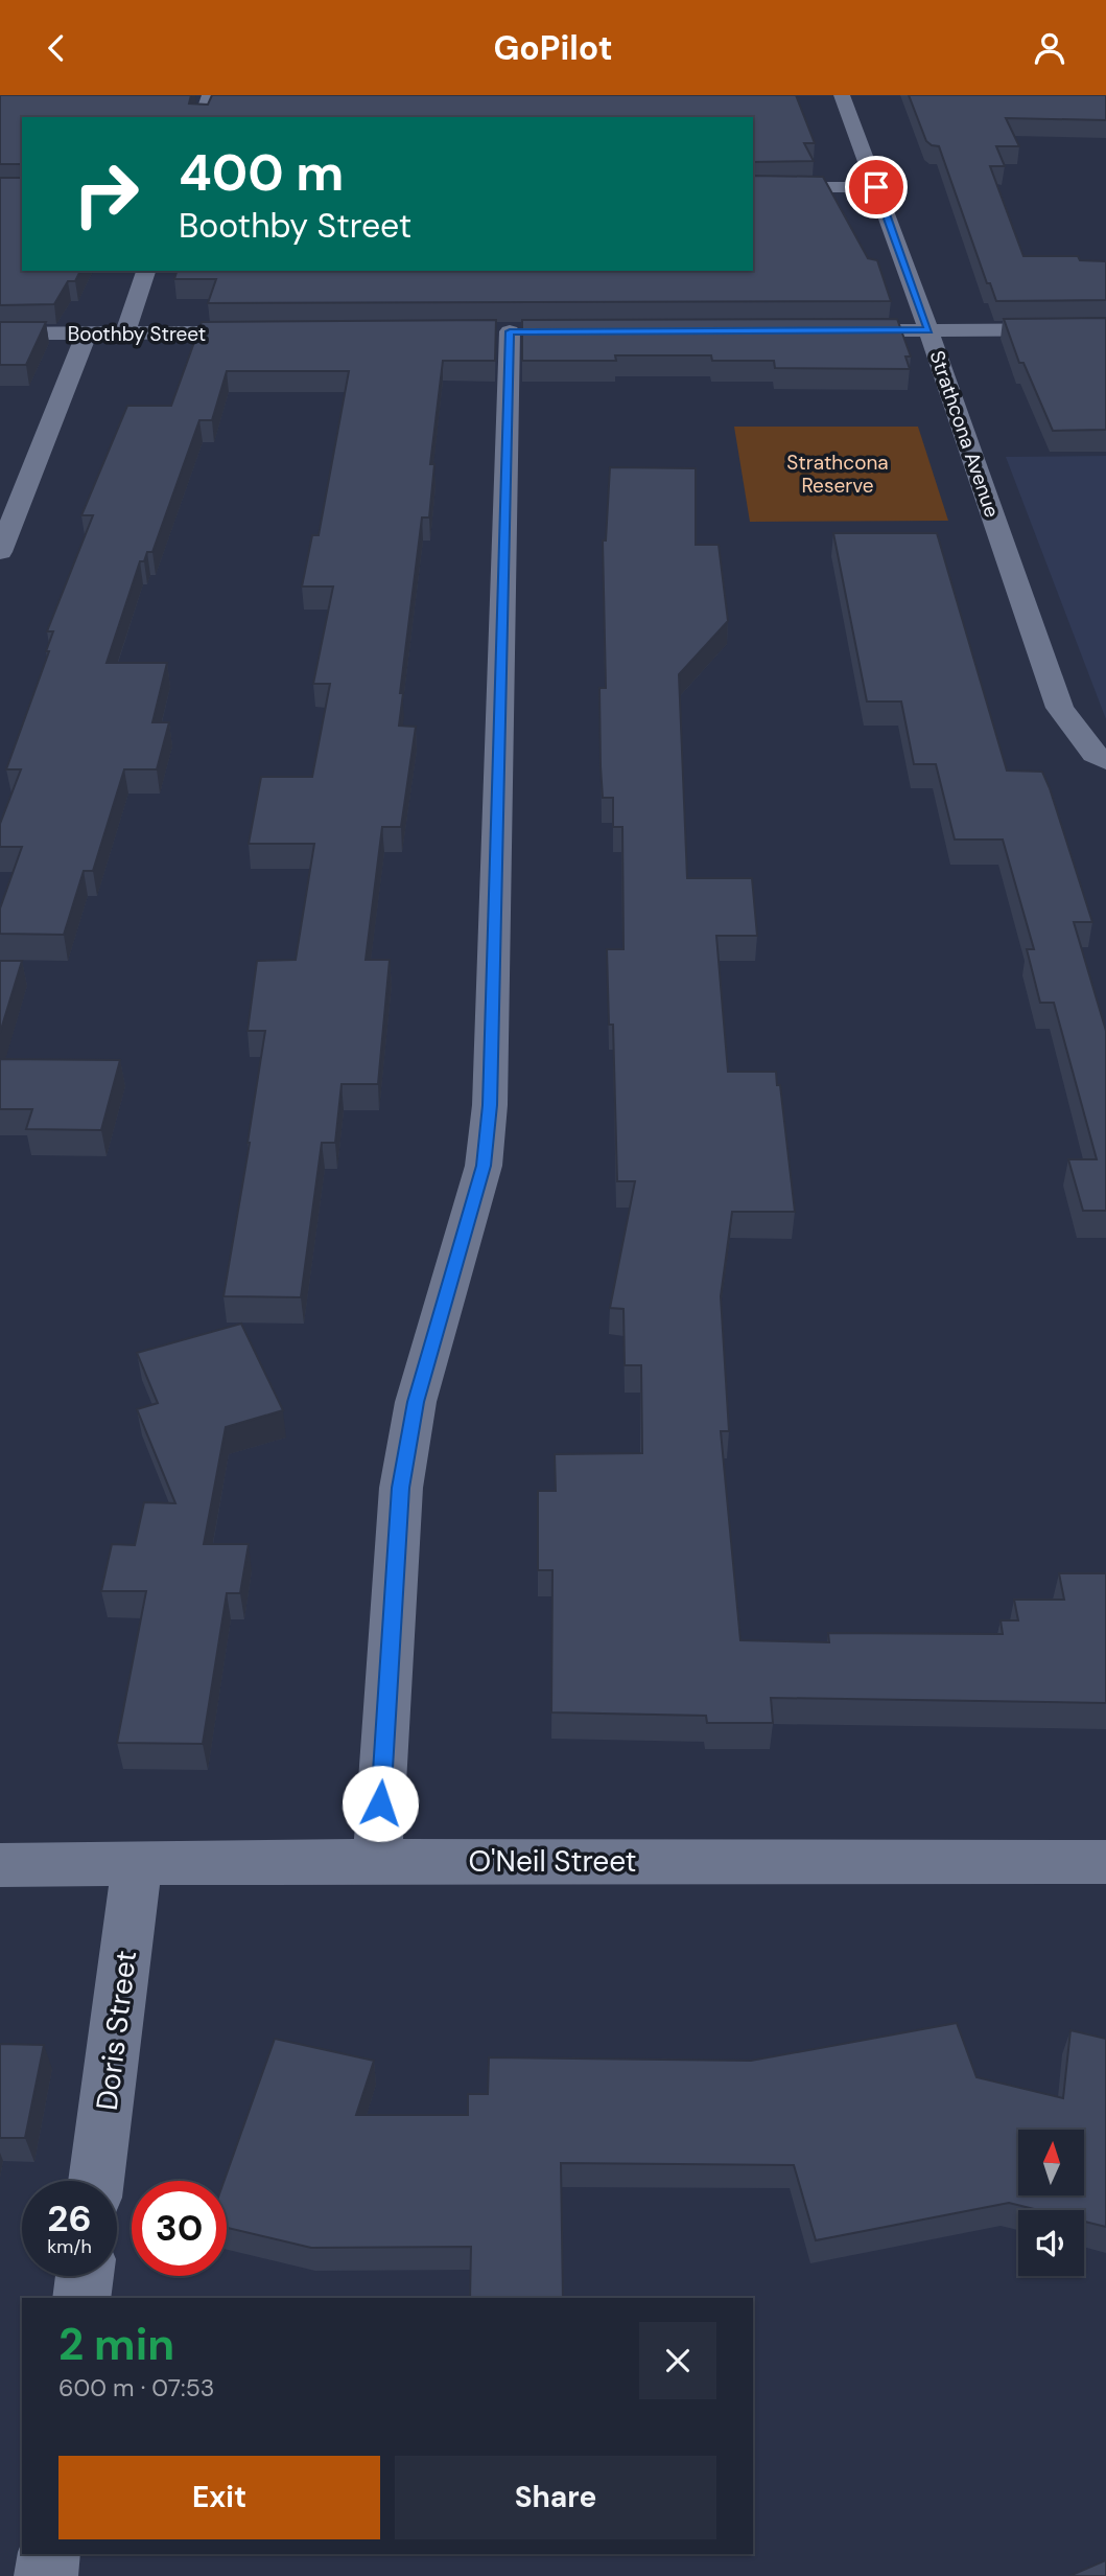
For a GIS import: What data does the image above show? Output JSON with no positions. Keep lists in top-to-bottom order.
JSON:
{
  "streets": {
    "street": [
      "Boothby Street",
      "Strathcona Avenue",
      "O'Neil Street",
      "Doris Street"
    ]
  },
  "crossings": [
    ["O'Neil Street", "Doris Street"]
  ],
  "parks": ["Strathcona Reserve"],
  "north": "top",
  "page": {
    "header": "GoPilot",
    "turn": ["400 m", "Boothby Street"],
    "speed": "26 km/h",
    "limit": "30",
    "heading": ["2 min", "600 m · 07:53"],
    "buttons": ["Exit", "Share"]
  }
}
